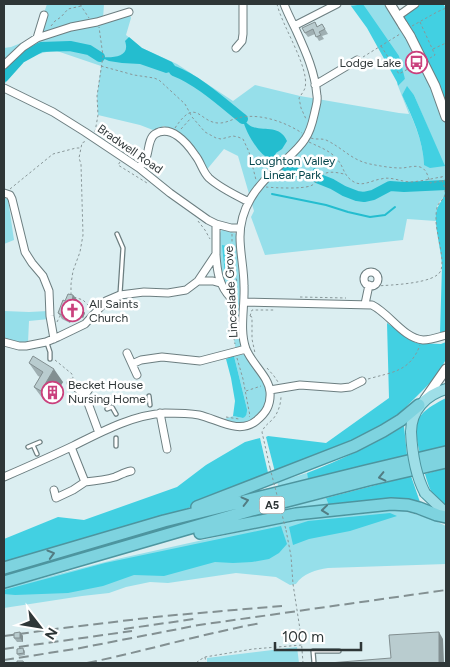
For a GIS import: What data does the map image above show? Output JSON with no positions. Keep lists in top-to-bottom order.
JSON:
{
  "streets": {
    "highway": ["A5"],
    "street": ["Bradwell Road", "Linceslade Grove"]
  },
  "crossings": [
    ["Bradwell Road", "Linceslade Grove"]
  ],
  "parks": ["Loughton Valley Linear Park"],
  "places": {
    "bus stop": ["Lodge Lake"],
    "church": ["All Saints Church"],
    "building": ["Becket House Nursing Home"]
  },
  "scale_bar": "100 m",
  "north": "bottom right"
}
